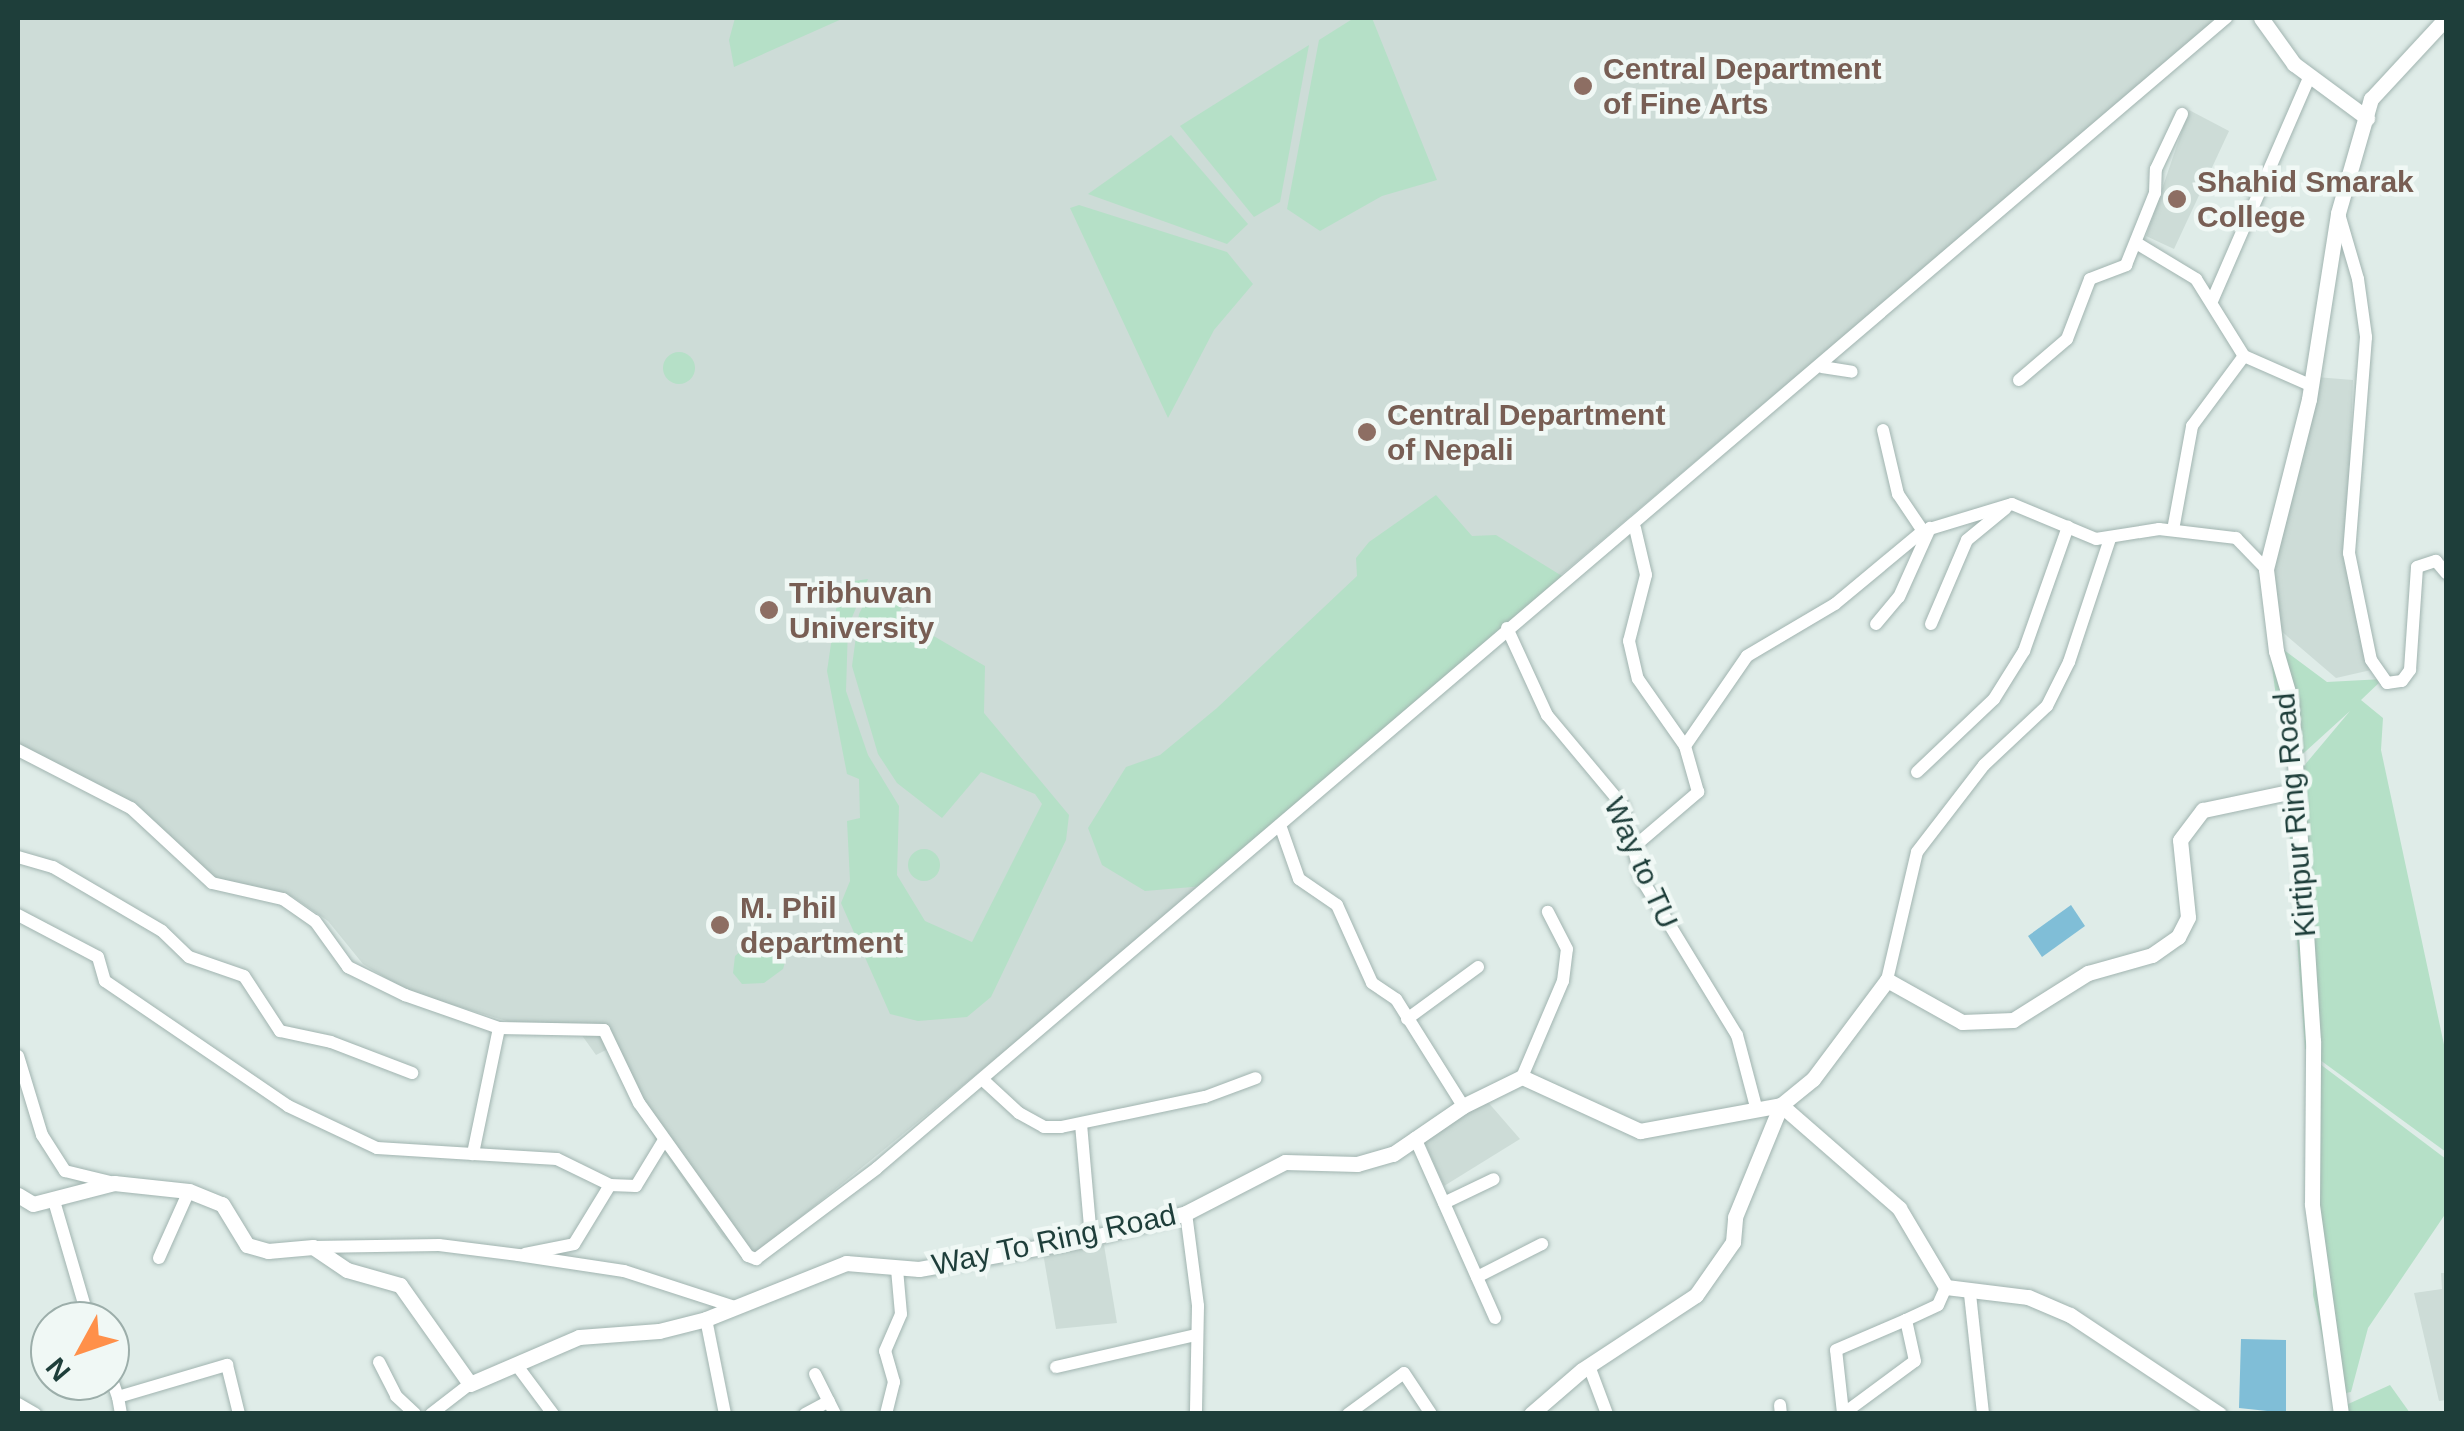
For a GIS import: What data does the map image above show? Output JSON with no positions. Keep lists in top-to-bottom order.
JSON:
{
  "streets": {
    "street": ["Kirtipur Ring Road", "Way to TU", "Way To Ring Road"]
  },
  "places": [
    "Central Department of Fine Arts",
    "Shahid Smarak College",
    "Central Department of Nepali",
    "Tribhuvan University",
    "M. Phil department"
  ],
  "north": "bottom left"
}
